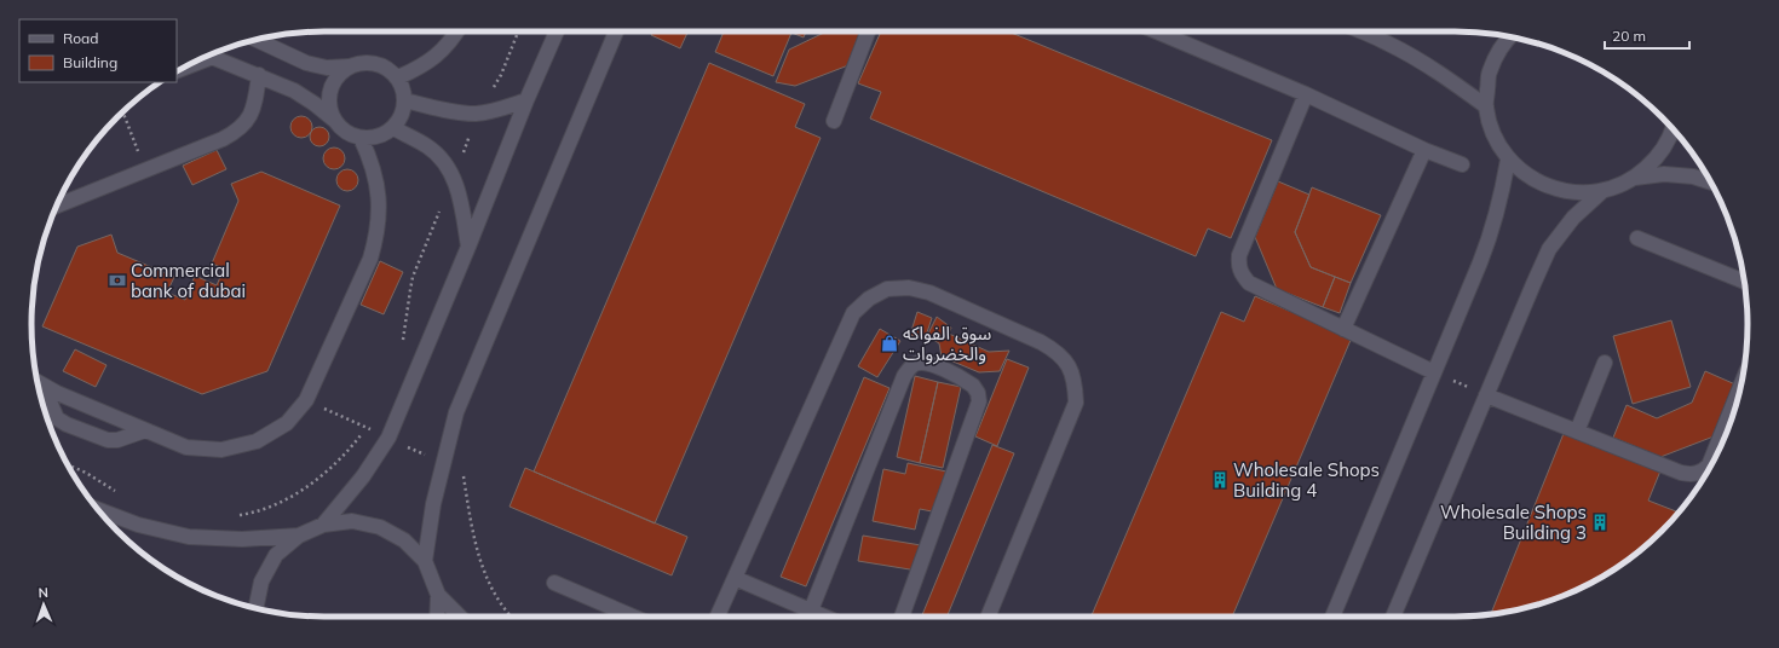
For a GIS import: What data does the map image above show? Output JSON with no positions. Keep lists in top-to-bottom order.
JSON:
{
  "places": {
    "bank": ["Commercial bank of dubai"],
    "shop": ["سوق الفواكه والخضروات"],
    "building": ["Wholesale Shops Building 4", "Wholesale Shops Building 3"]
  },
  "legend": ["Road", "Building"],
  "scale_bar": "20 m",
  "north": "top"
}
